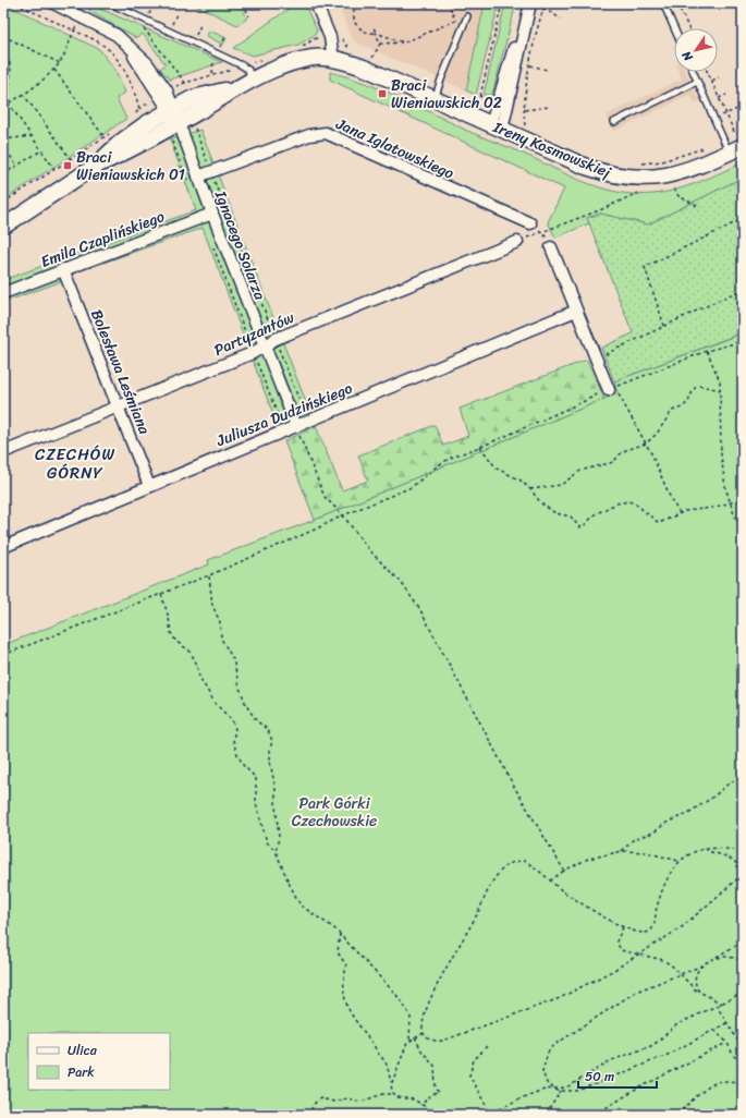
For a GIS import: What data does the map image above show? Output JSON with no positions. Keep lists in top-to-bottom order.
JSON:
{
  "streets": {
    "street": [
      "Jana Iglatowskiego",
      "Ireny Kosmowskiej",
      "Emila Czaplińskiego",
      "Ignacego Solarza",
      "Partyzantów",
      "Bolesława Leśmiana",
      "Juliusza Dudzińskiego"
    ]
  },
  "crossings": [
    ["Jana Iglatowskiego", "Ignacego Solarza"],
    ["Ireny Kosmowskiej", "Ignacego Solarza"],
    ["Emila Czaplińskiego", "Ignacego Solarza"],
    ["Emila Czaplińskiego", "Bolesława Leśmiana"],
    ["Ignacego Solarza", "Partyzantów"],
    ["Ignacego Solarza", "Juliusza Dudzińskiego"],
    ["Partyzantów", "Bolesława Leśmiana"],
    ["Bolesława Leśmiana", "Juliusza Dudzińskiego"]
  ],
  "districts": ["CZECHÓW GÓRNY"],
  "parks": ["Park Górki Czechowskie"],
  "places": {
    "transit": ["Braci Wieniawskich 02", "Braci Wieniawskich 01"]
  },
  "legend": ["Ulica", "Park"],
  "scale_bar": "50 m",
  "north": "bottom left"
}
